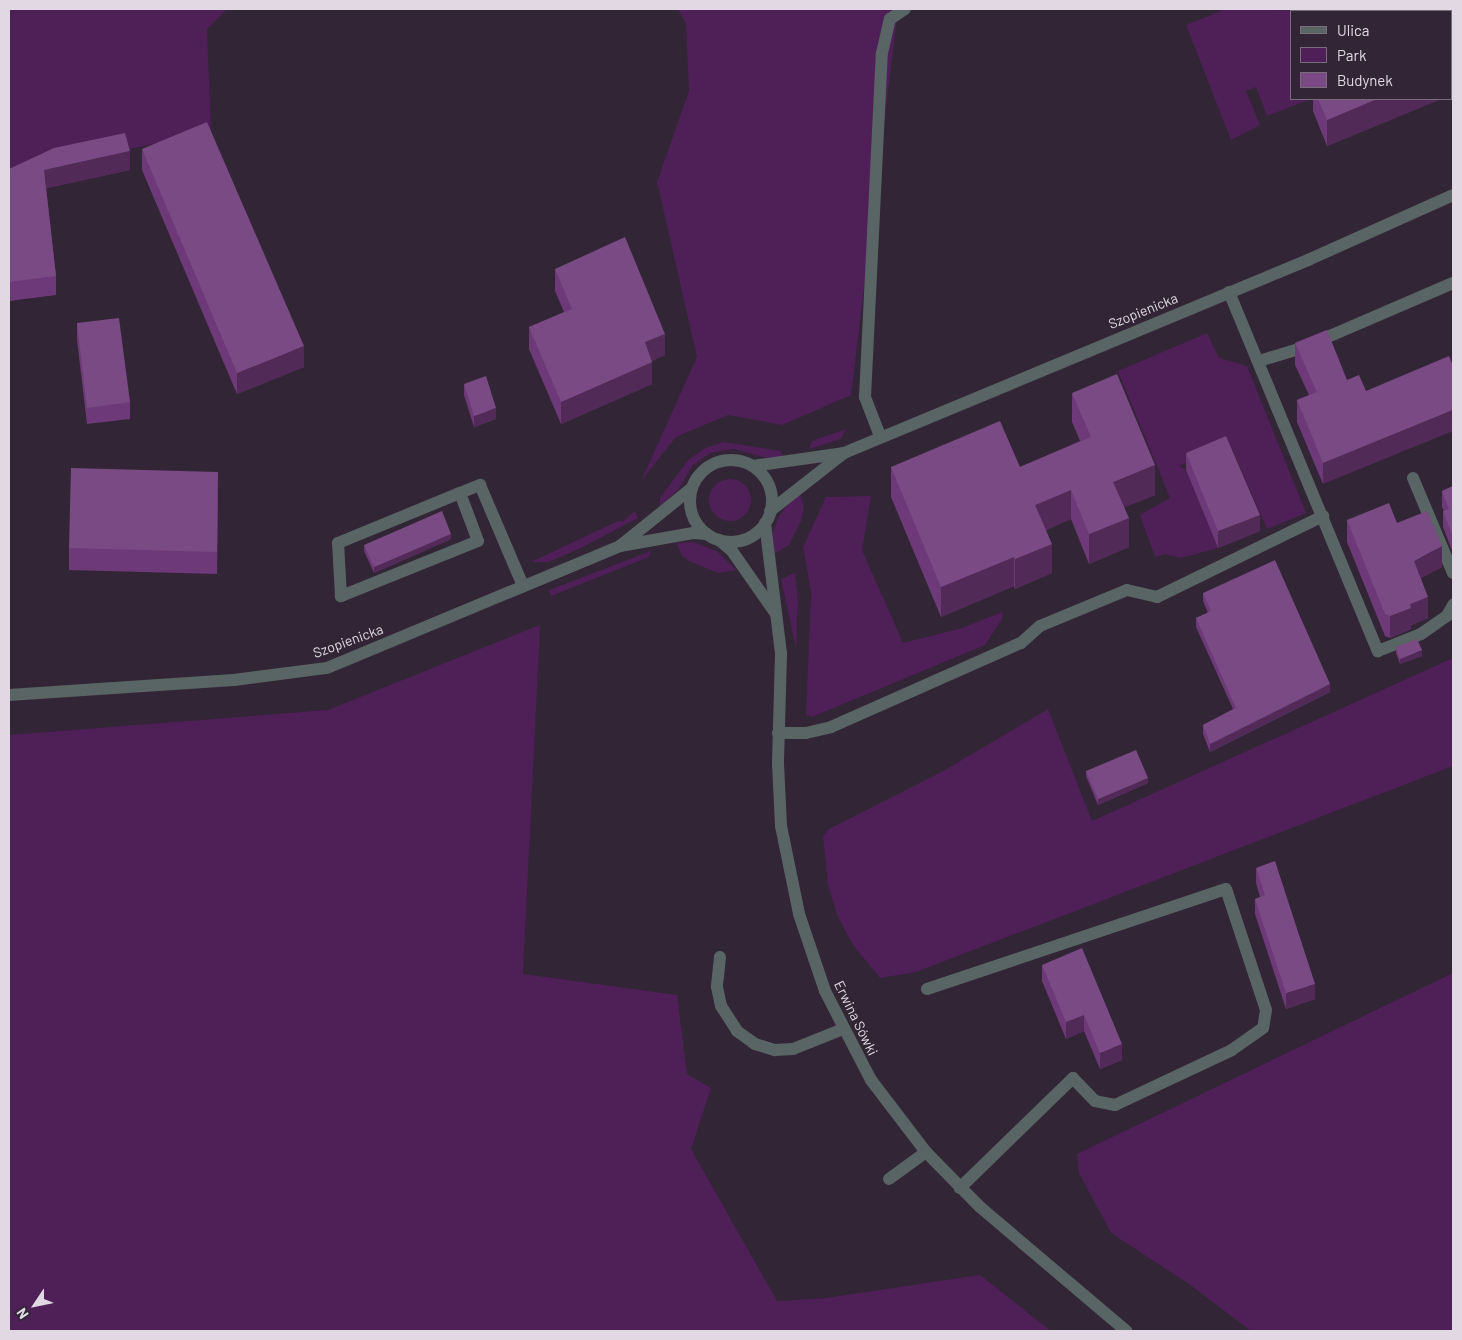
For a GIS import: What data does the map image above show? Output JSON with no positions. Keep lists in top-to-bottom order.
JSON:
{
  "streets": {
    "street": ["Szopienicka", "Erwina Sówki"]
  },
  "crossings": [
    ["Szopienicka", "Erwina Sówki"]
  ],
  "legend": ["Ulica", "Park", "Budynek"],
  "north": "bottom left"
}
